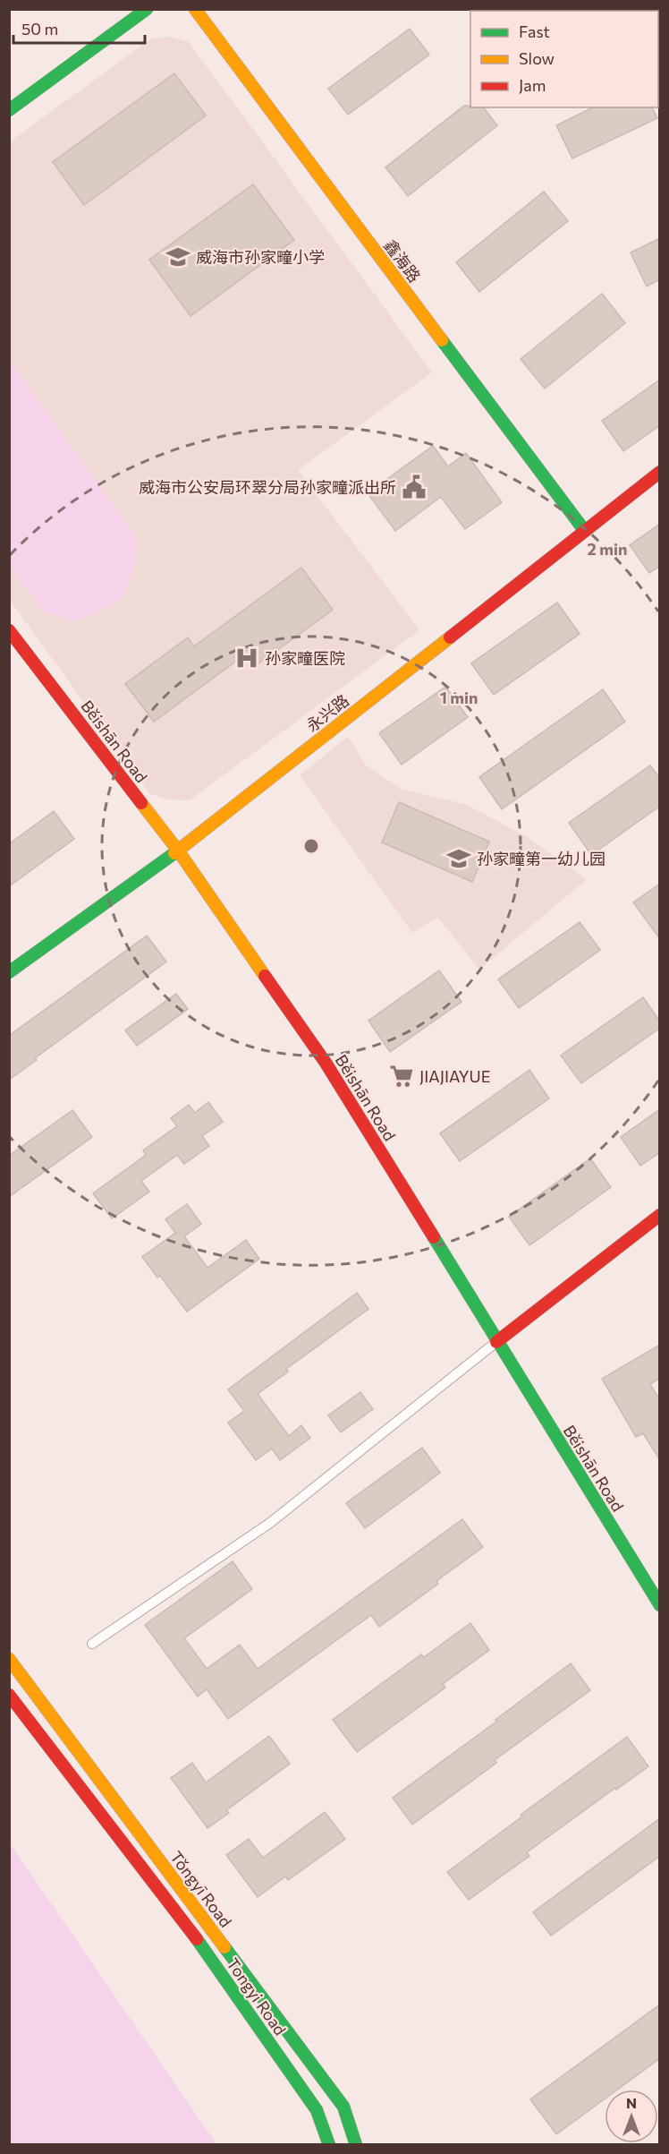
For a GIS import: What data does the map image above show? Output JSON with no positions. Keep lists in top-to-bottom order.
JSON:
{
  "streets": {
    "main road": [
      "鑫海路",
      "永兴路",
      "Běishān Road",
      "Tǒngyī Road",
      "Tongyi Road"
    ]
  },
  "crossings": [
    ["鑫海路", "永兴路"],
    ["永兴路", "Běishān Road"]
  ],
  "places": {
    "school or university": ["威海市孙家疃小学", "孙家疃第一幼儿园"],
    "public building": ["威海市公安局环翠分局孙家疃派出所"],
    "hospital": ["孙家疃医院"],
    "supermarket": ["JIAJIAYUE"]
  },
  "legend": ["Fast", "Slow", "Jam"],
  "scale_bar": "50 m",
  "north": "top",
  "rings": ["2 min", "1 min"]
}
